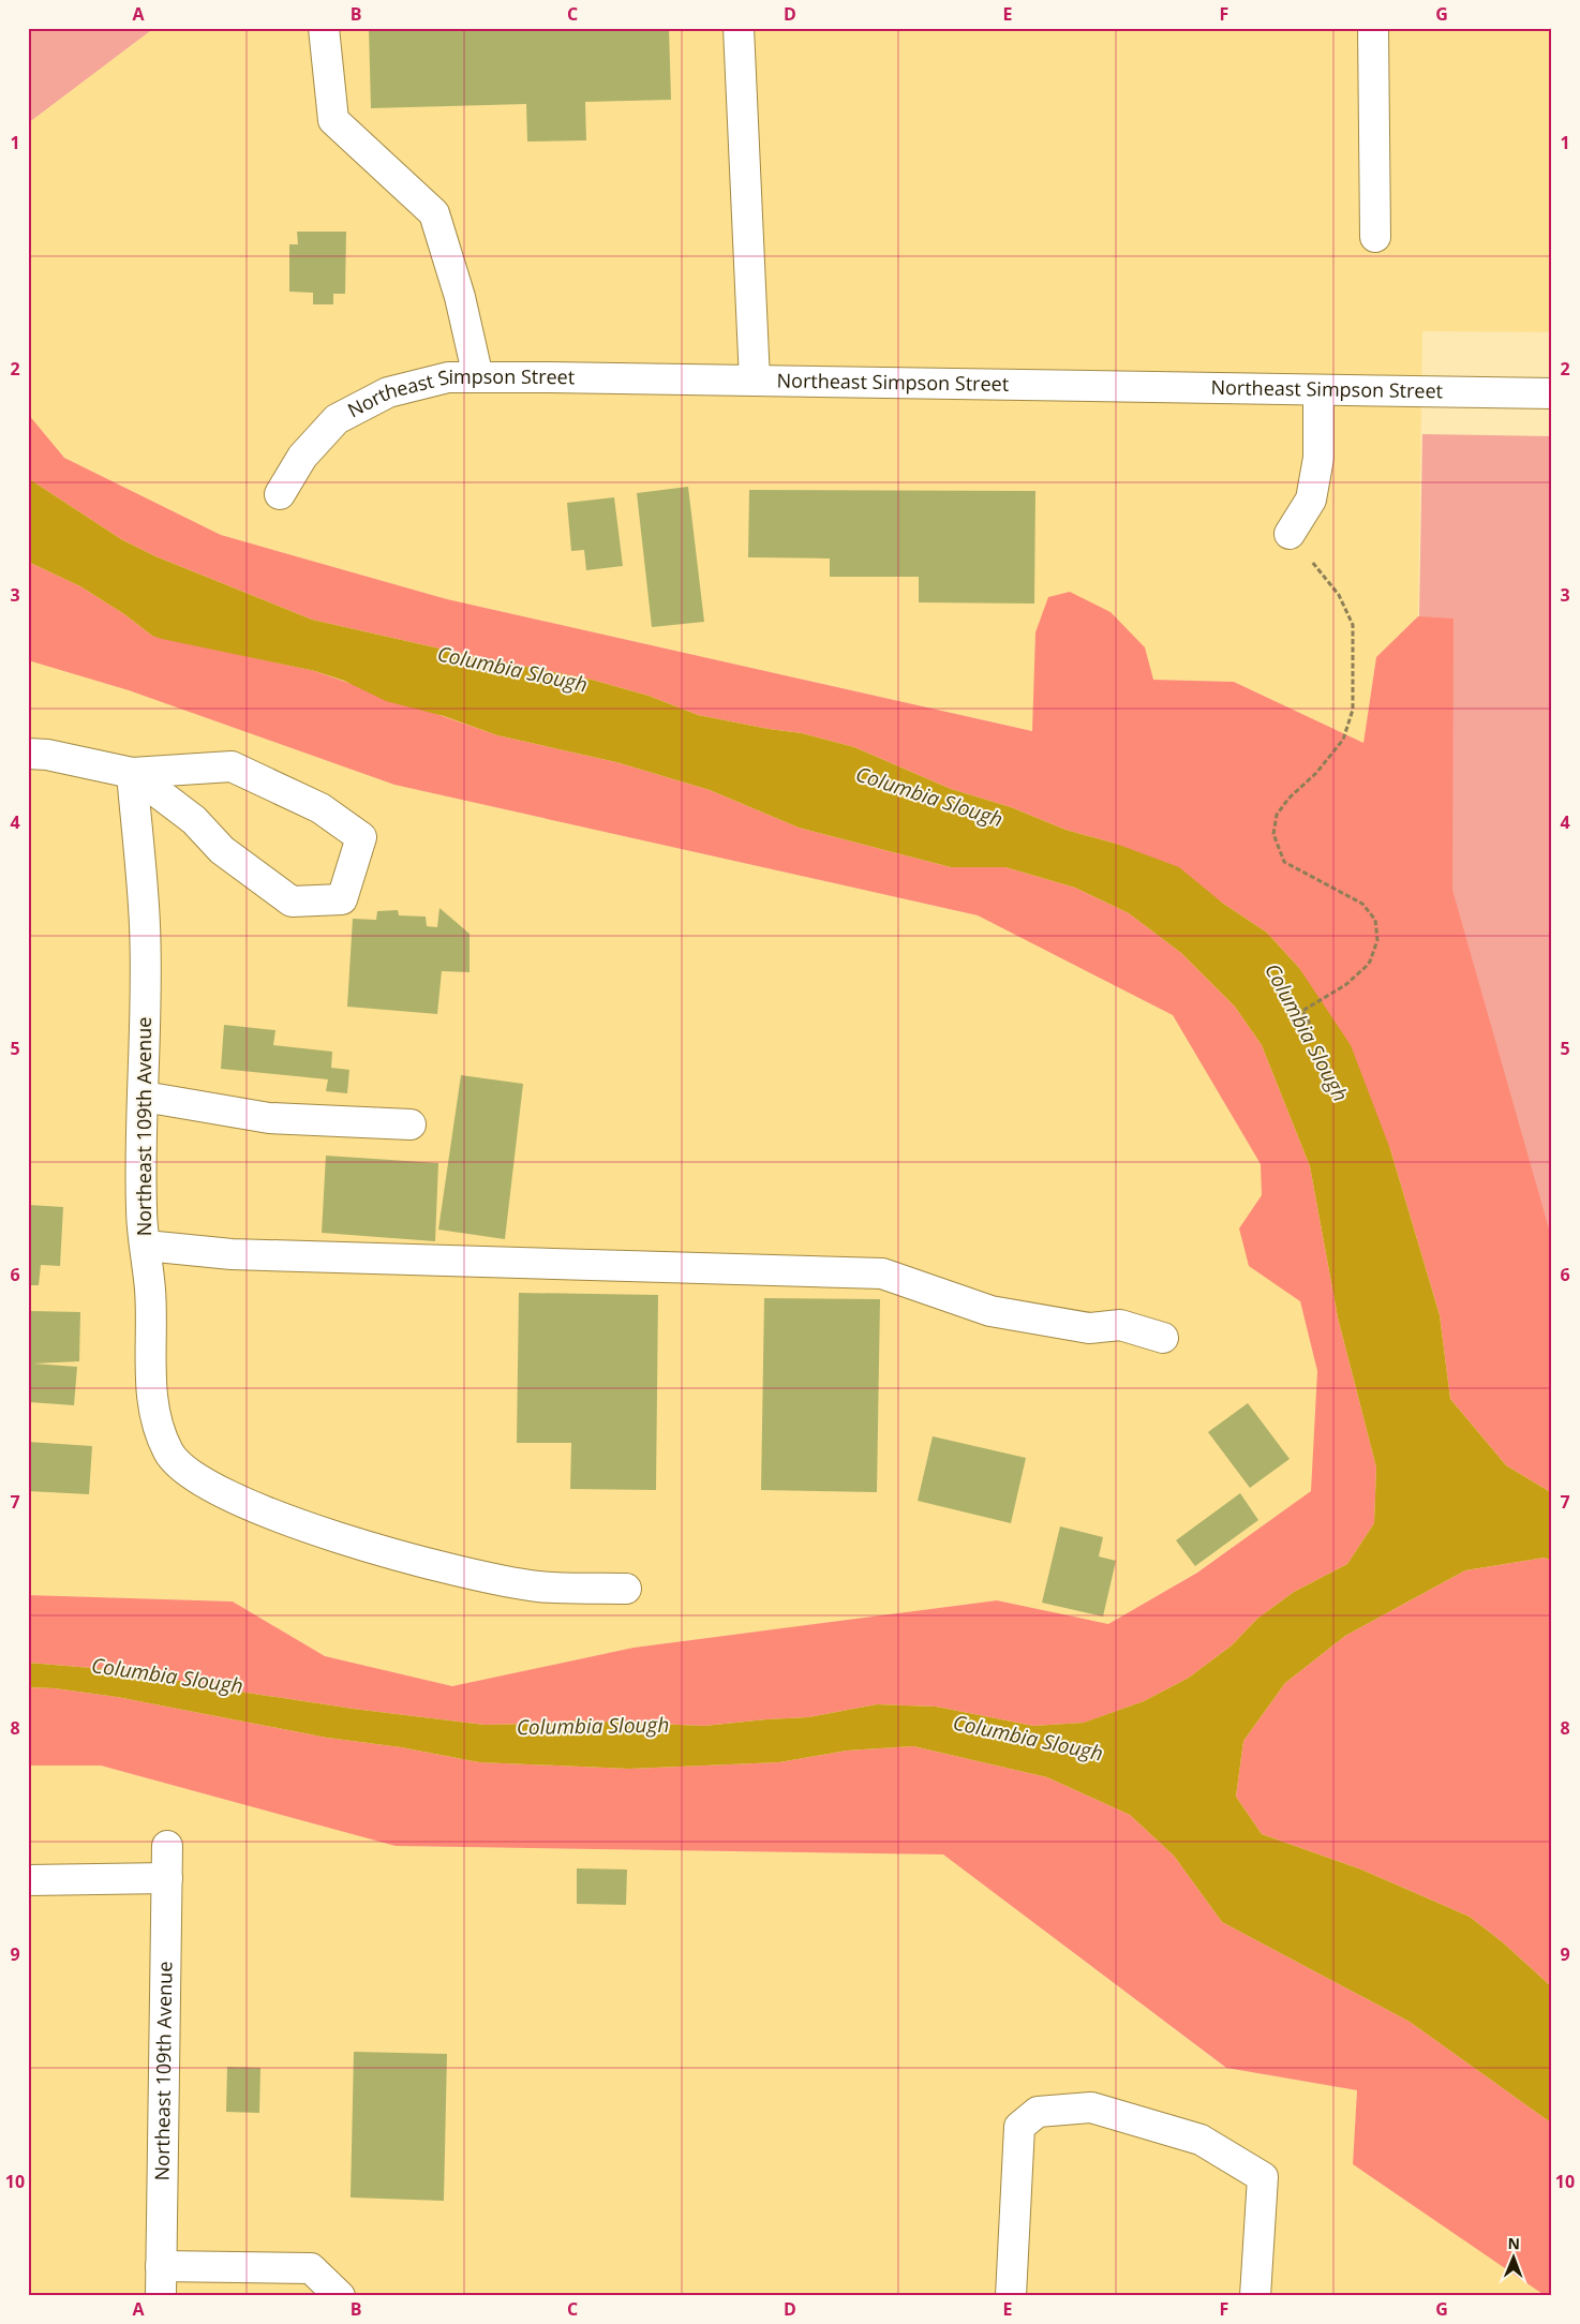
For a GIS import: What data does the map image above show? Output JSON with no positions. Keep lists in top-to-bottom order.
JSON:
{
  "streets": {
    "street": ["Northeast Simpson Street", "Northeast 109th Avenue"]
  },
  "water": ["Columbia Slough"],
  "north": "top",
  "grid": {
    "columns": [
      "A",
      "B",
      "C",
      "D",
      "E",
      "F",
      "G"
    ],
    "rows": [
      "1",
      "2",
      "3",
      "4",
      "5",
      "6",
      "7",
      "8",
      "9",
      "10"
    ]
  }
}
